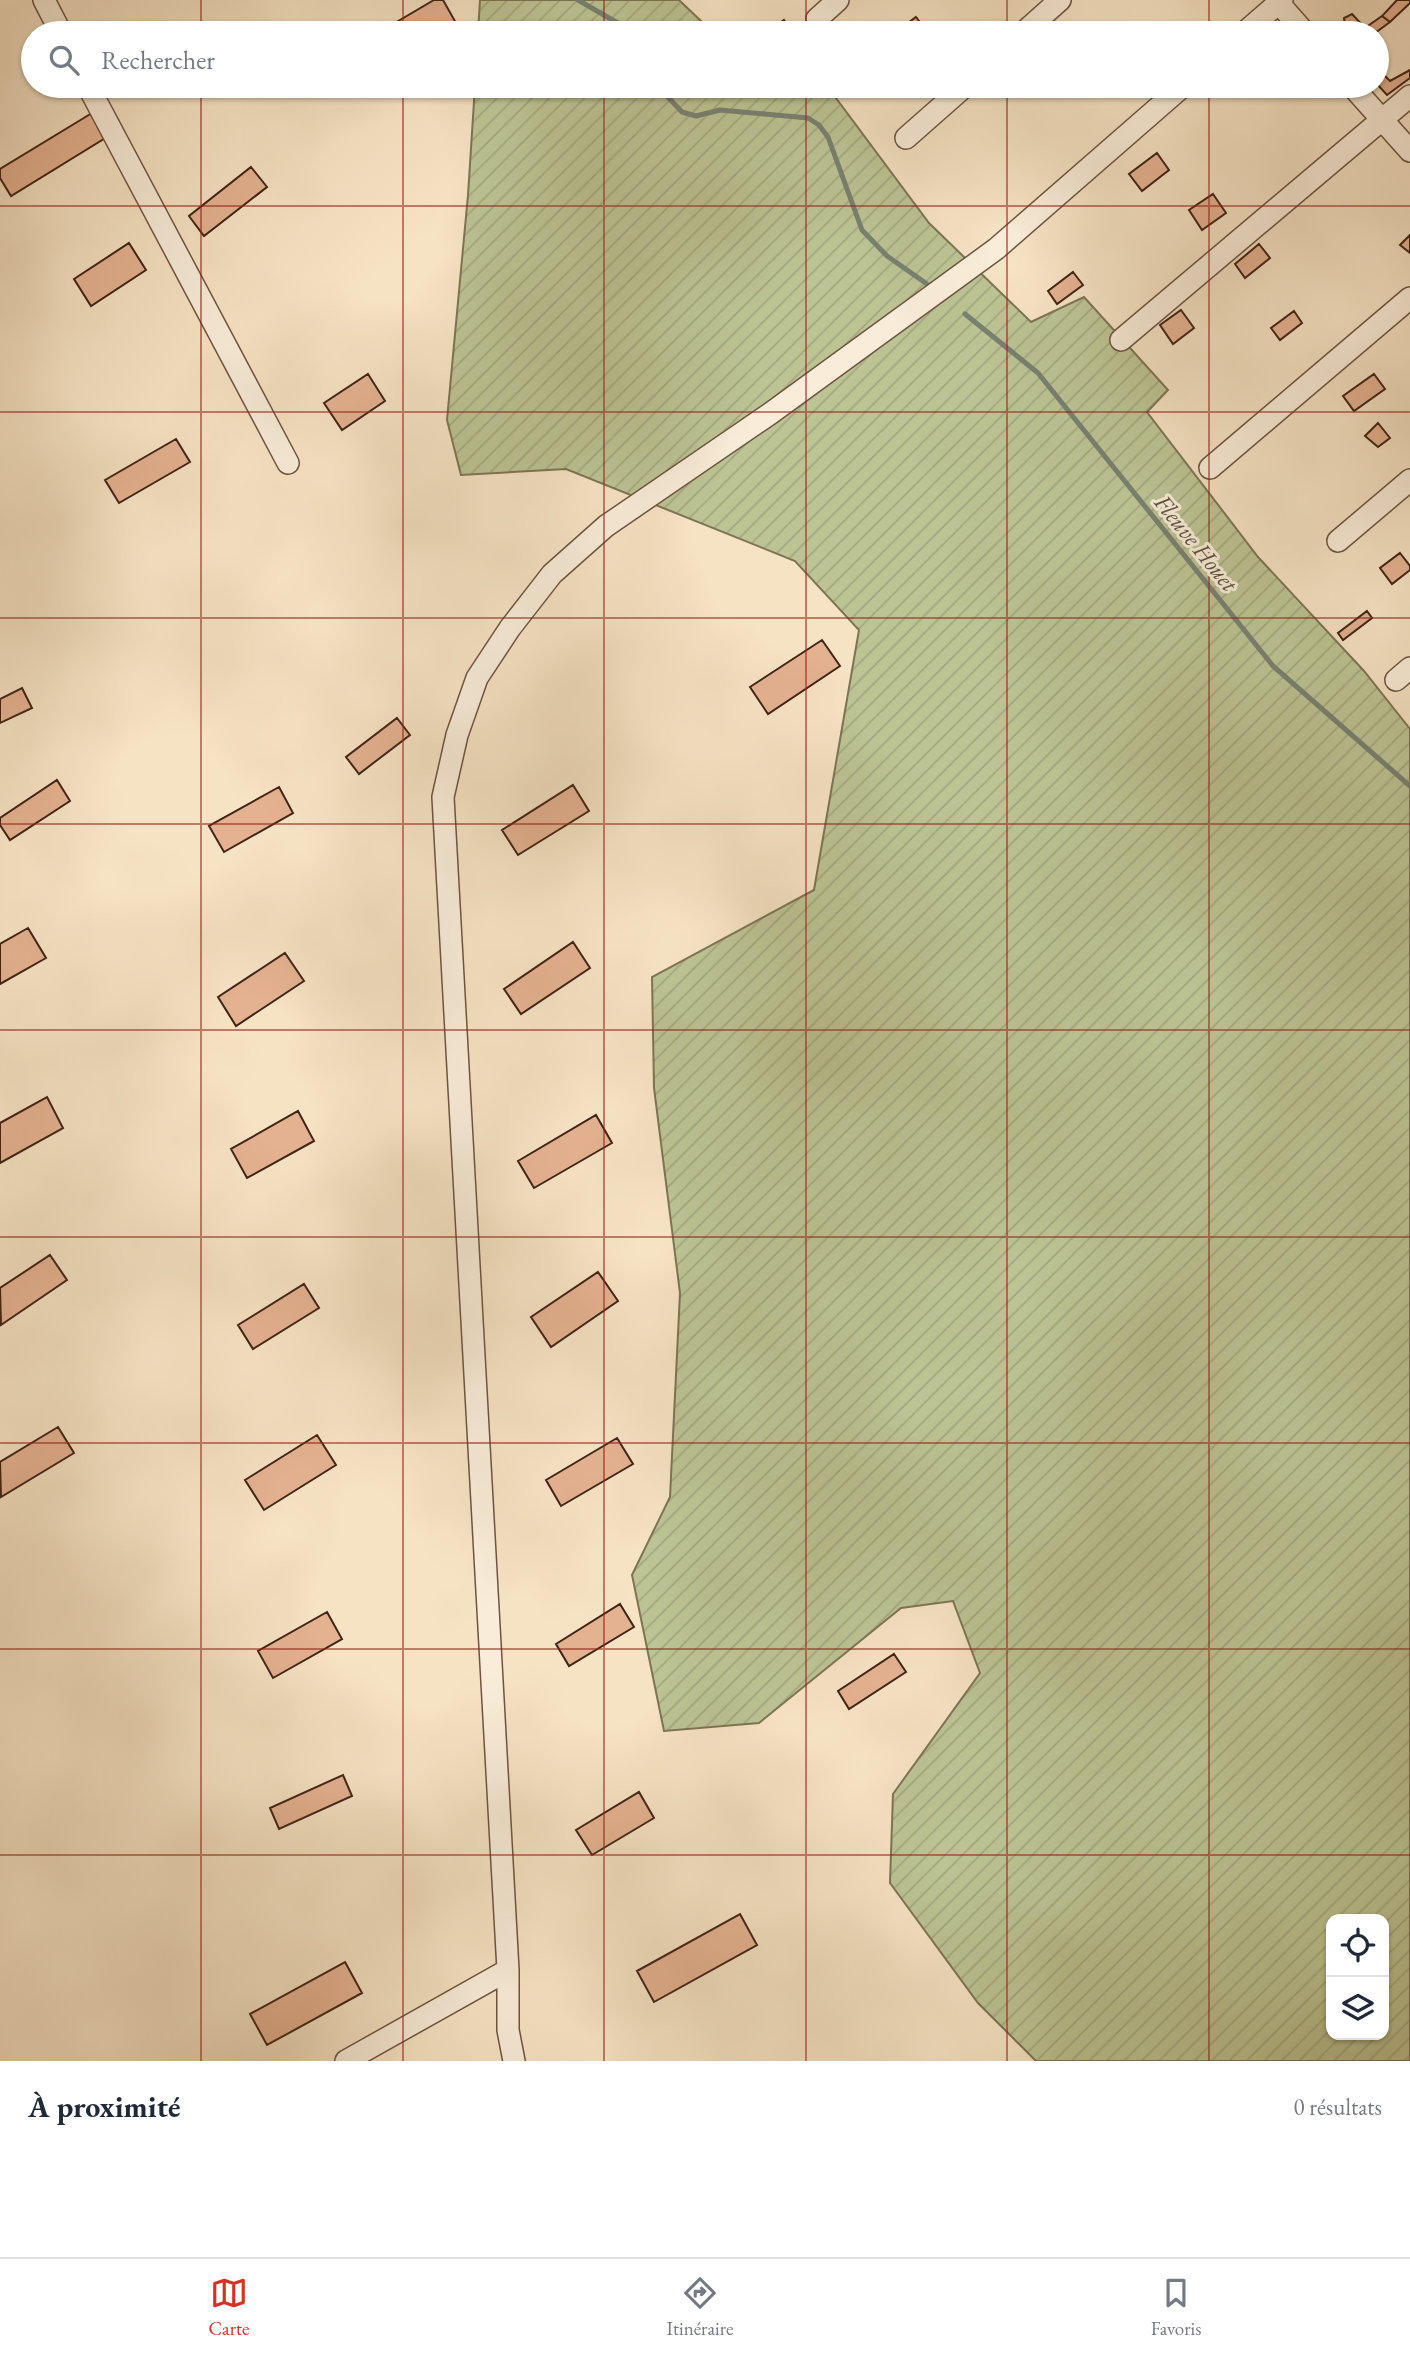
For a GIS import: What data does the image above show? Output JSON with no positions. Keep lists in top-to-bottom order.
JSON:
{
  "water": ["Fleuve Houet"],
  "page": {
    "search": "Rechercher",
    "heading": ["À proximité", "0 résultats"],
    "nav": ["Carte", "Itinéraire", "Favoris"]
  }
}
